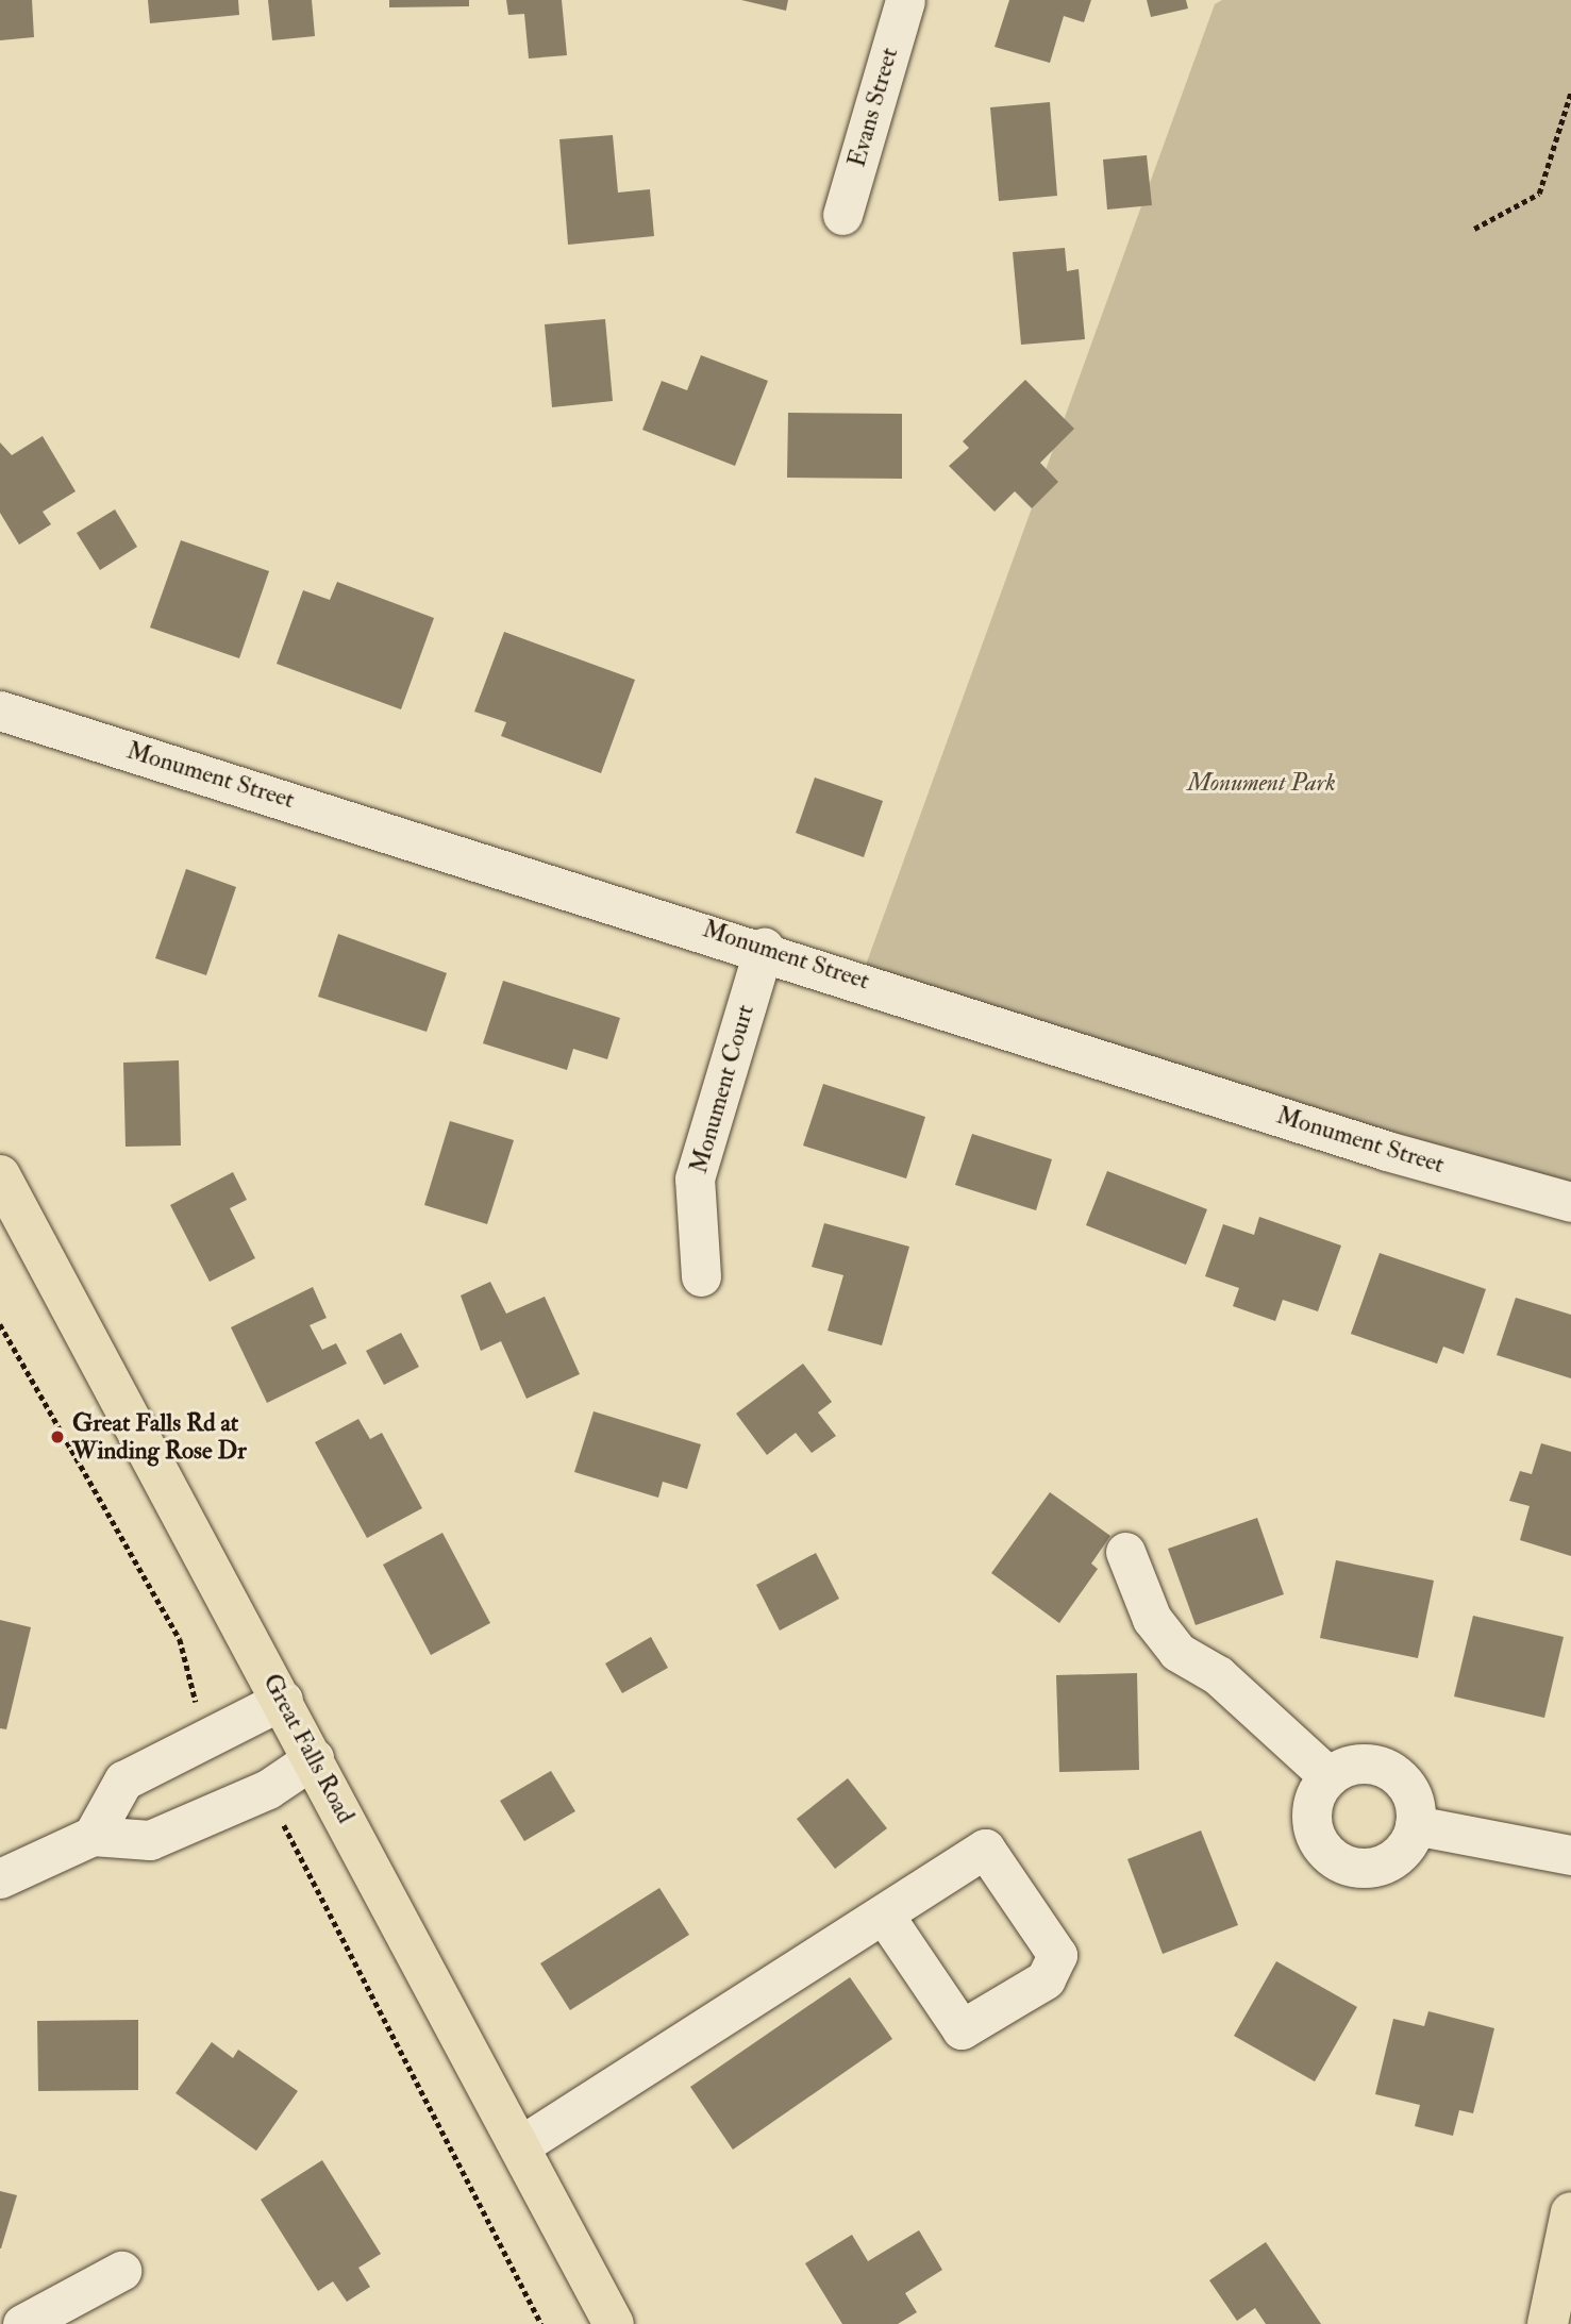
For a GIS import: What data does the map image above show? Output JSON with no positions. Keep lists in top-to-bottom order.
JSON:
{
  "streets": {
    "main road": ["Great Falls Road"],
    "street": ["Evans Street", "Monument Street", "Monument Court"]
  },
  "crossings": [
    ["Monument Street", "Monument Court"]
  ],
  "parks": ["Monument Park"],
  "places": ["Great Falls Rd at Winding Rose Dr"]
}
